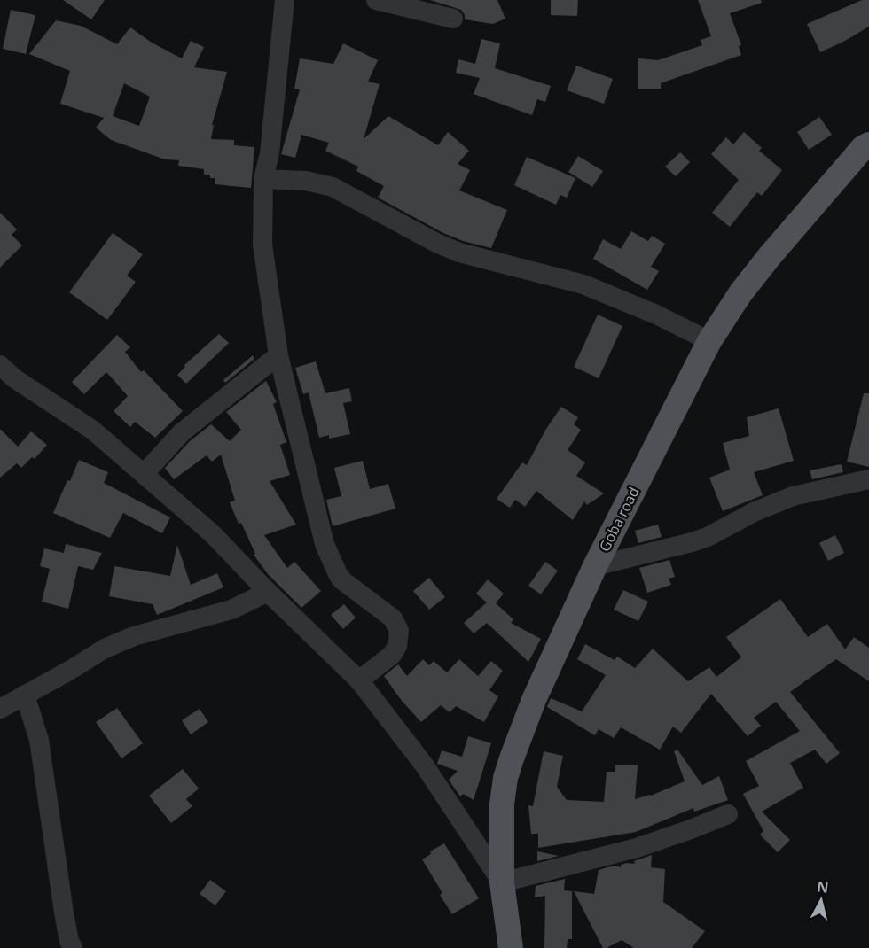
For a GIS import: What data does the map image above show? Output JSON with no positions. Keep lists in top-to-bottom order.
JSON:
{
  "streets": {
    "main road": ["Goba road"]
  },
  "north": "top"
}
